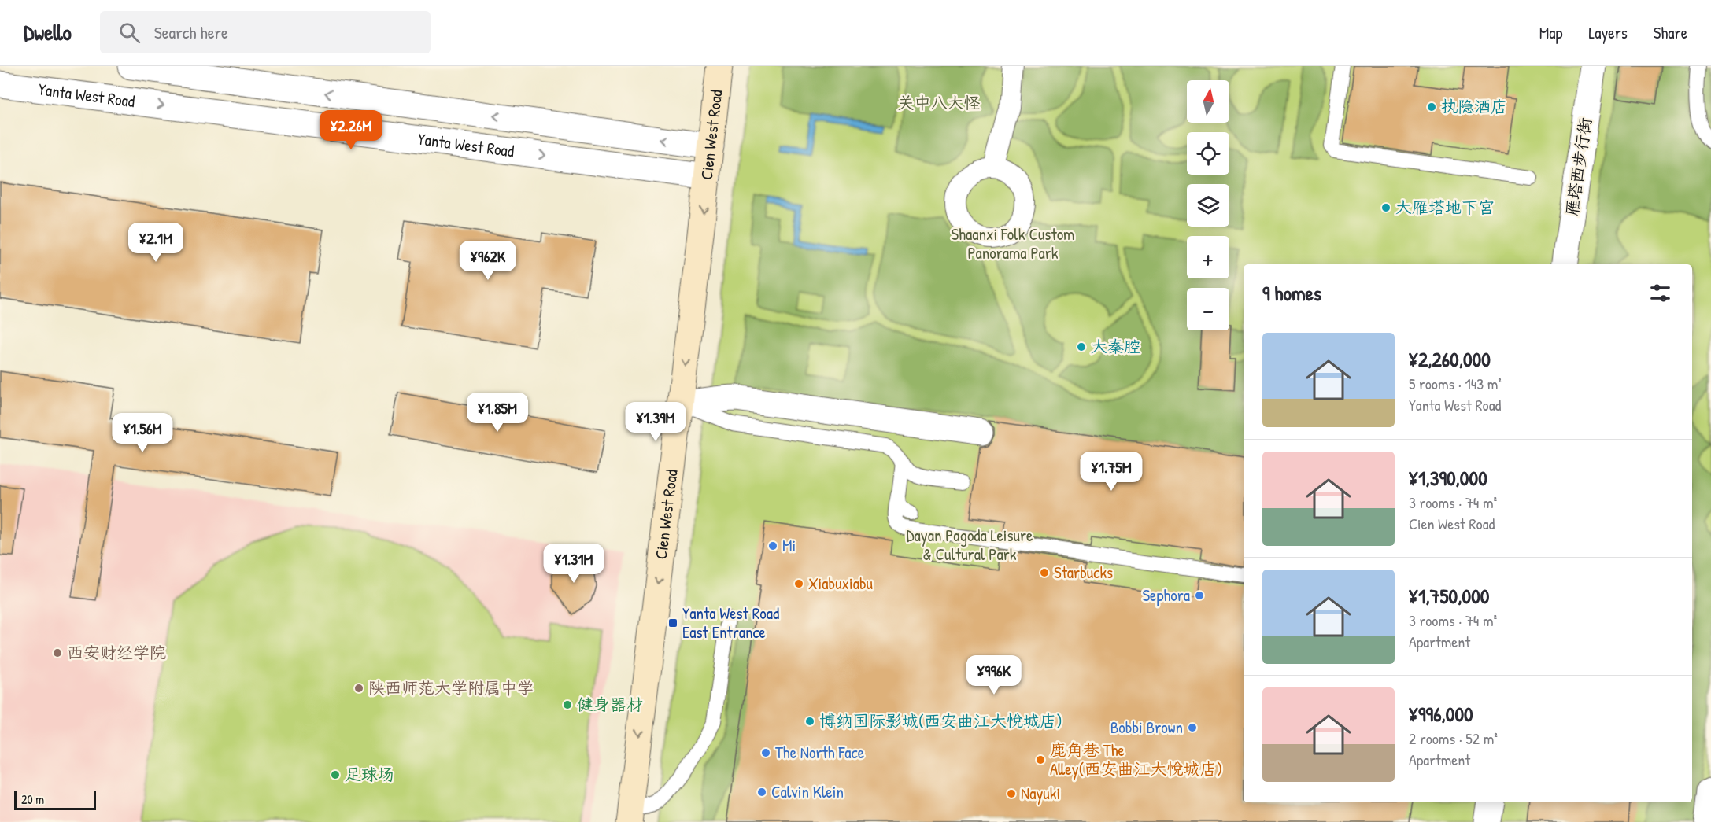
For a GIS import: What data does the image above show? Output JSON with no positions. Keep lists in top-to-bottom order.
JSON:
{
  "streets": {
    "main road": ["Cien West Road"],
    "street": ["Yanta West Road", "雁塔西步行街"]
  },
  "crossings": [
    ["Yanta West Road", "Cien West Road"]
  ],
  "one_way": ["Cien West Road"],
  "parks": ["关中八大怪", "Shaanxi Folk Custom Panorama Park", "Dayan Pagoda Leisure & Cultural Park"],
  "places": {
    "other": [
      "执隐酒店",
      "大雁塔地下宫",
      "大秦腔",
      "Mi",
      "Starbucks",
      "Xiabuxiabu",
      "Sephora",
      "西安财经学院",
      "陕西师范大学附属中学",
      "健身器材",
      "博纳国际影城(西安曲江大悦城店)",
      "Bobbi Brown",
      "The North Face",
      "鹿角巷 The Alley(西安曲江大悦城店)",
      "足球场",
      "Calvin Klein",
      "Nayuki"
    ],
    "transit": ["Yanta West Road East Entrance"]
  },
  "scale_bar": "20 m",
  "north": "top",
  "page": {
    "header": "Dwello",
    "search": "Search here",
    "nav": ["Map", "Layers", "Share"],
    "map_buttons": ["+", "−"],
    "price": [
      "¥2.26M",
      "¥2.1M",
      "¥962K",
      "¥1.85M",
      "¥1.39M",
      "¥1.56M",
      "¥1.75M",
      "¥1.31M",
      "¥996K"
    ],
    "heading": "9 homes",
    "list": [
      {
        "name": "¥2,260,000",
        "note": "5 rooms · 143 m² · Yanta West Road"
      },
      {
        "name": "¥1,390,000",
        "note": "3 rooms · 74 m² · Cien West Road"
      },
      {
        "name": "¥1,750,000",
        "note": "3 rooms · 74 m² · Apartment"
      },
      {
        "name": "¥996,000",
        "note": "2 rooms · 52 m² · Apartment"
      }
    ],
    "scale": "20 m"
  }
}
